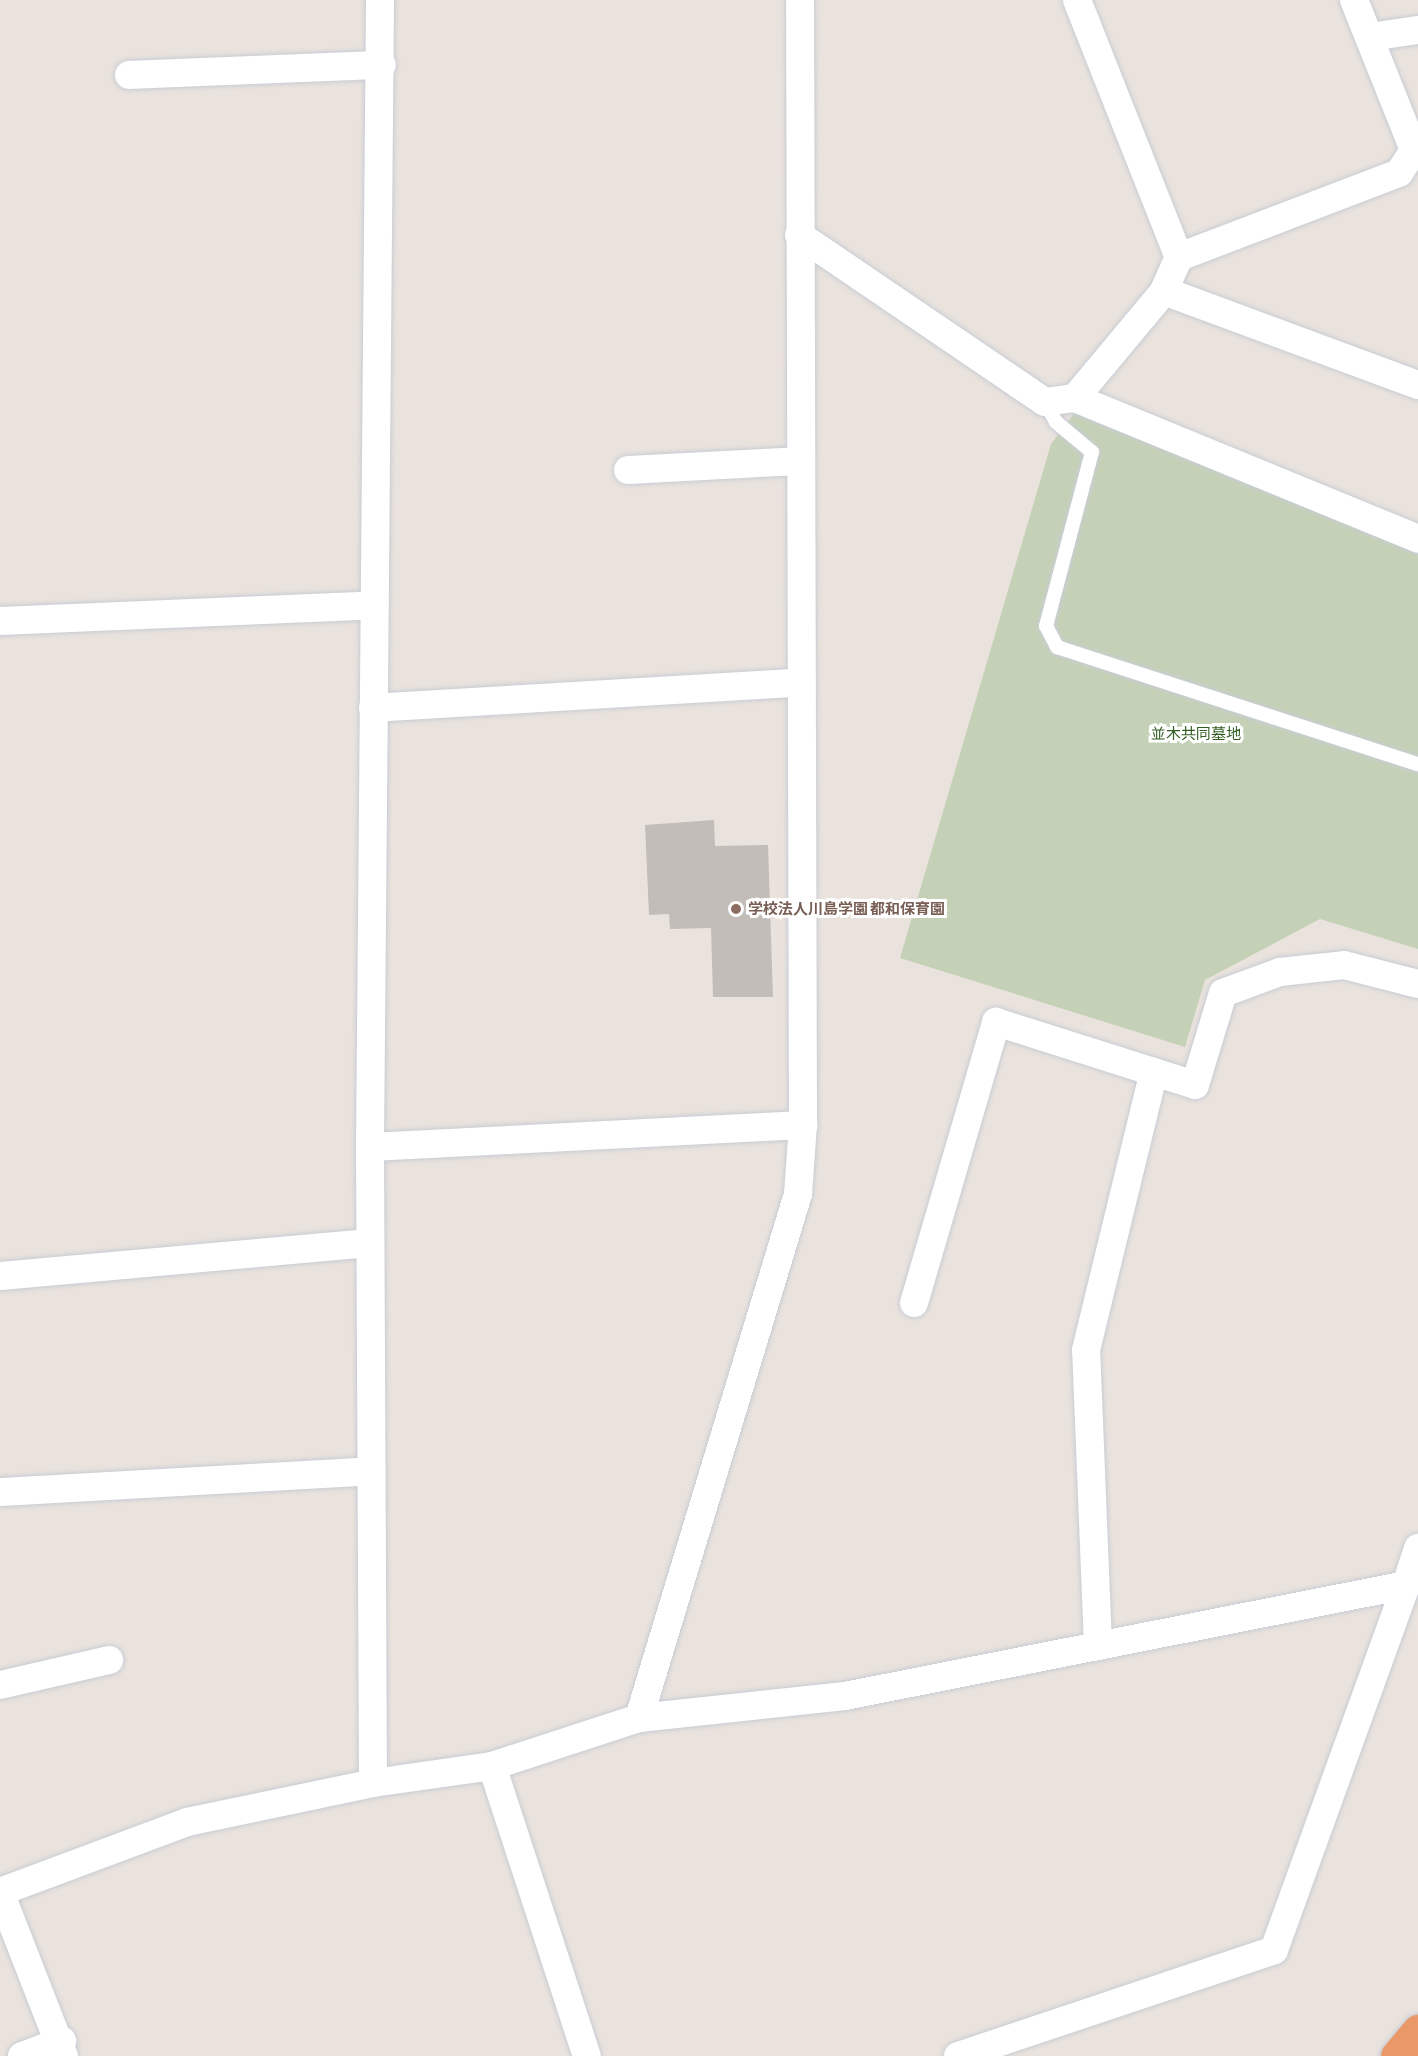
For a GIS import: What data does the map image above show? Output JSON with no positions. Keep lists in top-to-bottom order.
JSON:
{
  "parks": ["並木共同墓地"],
  "places": ["学校法人川島学園 都和保育園"]
}
